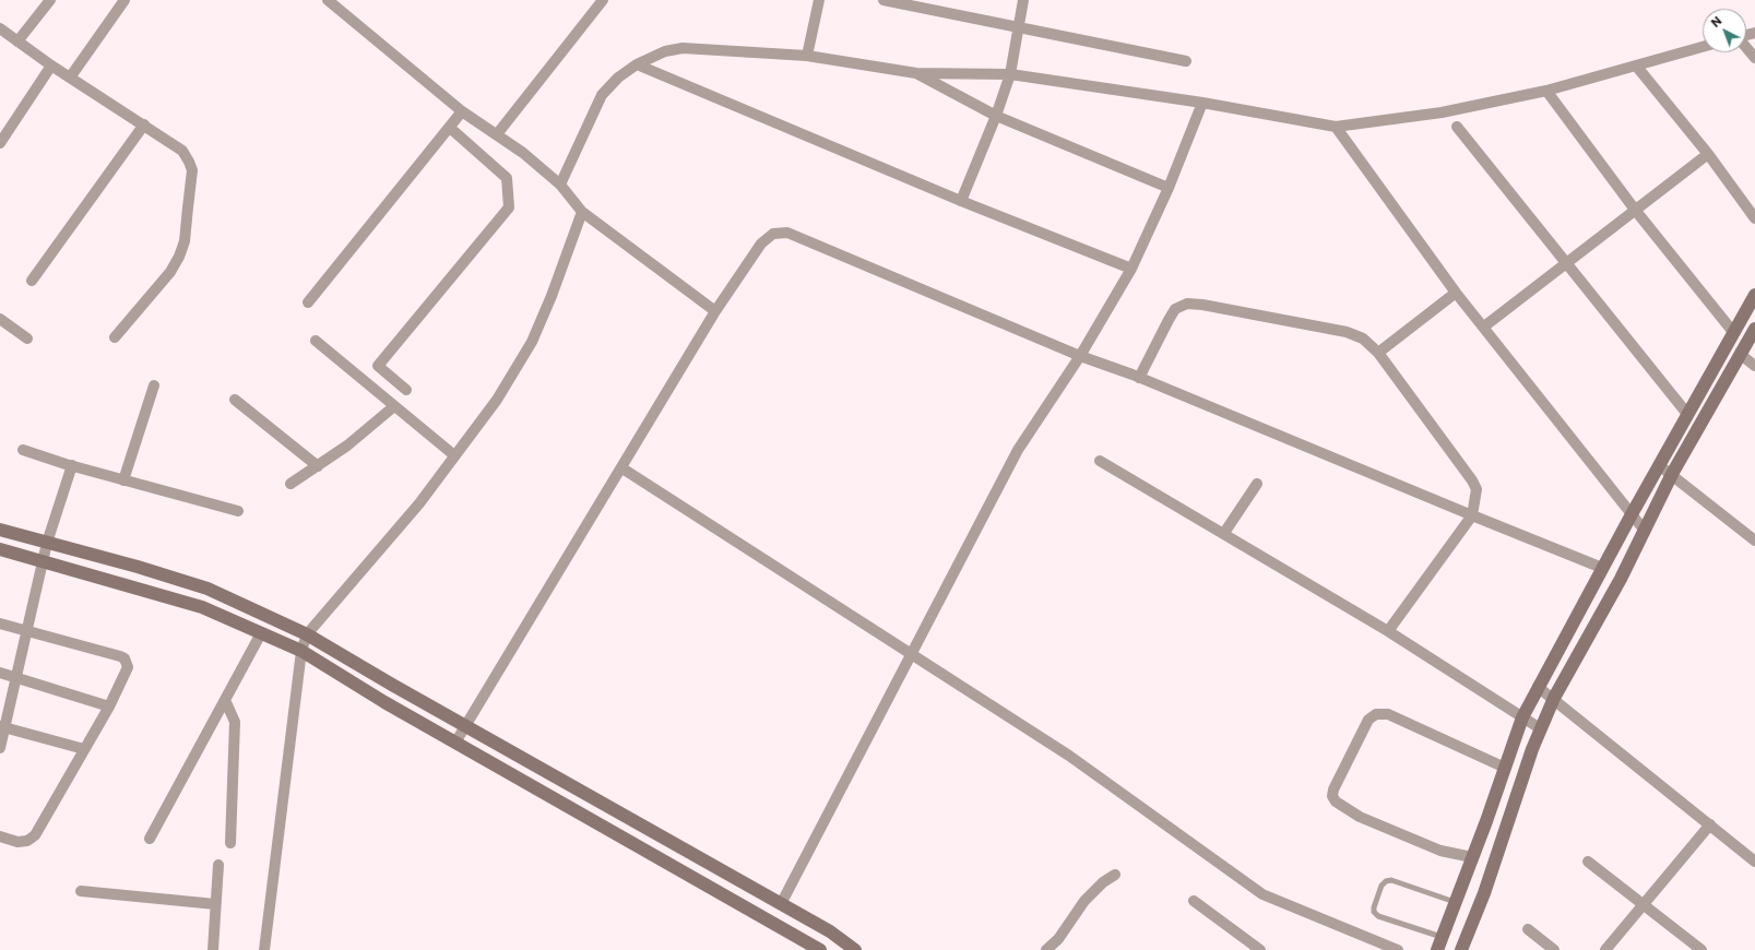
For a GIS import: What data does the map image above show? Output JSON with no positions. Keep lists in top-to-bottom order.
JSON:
{
  "north": "top left"
}
